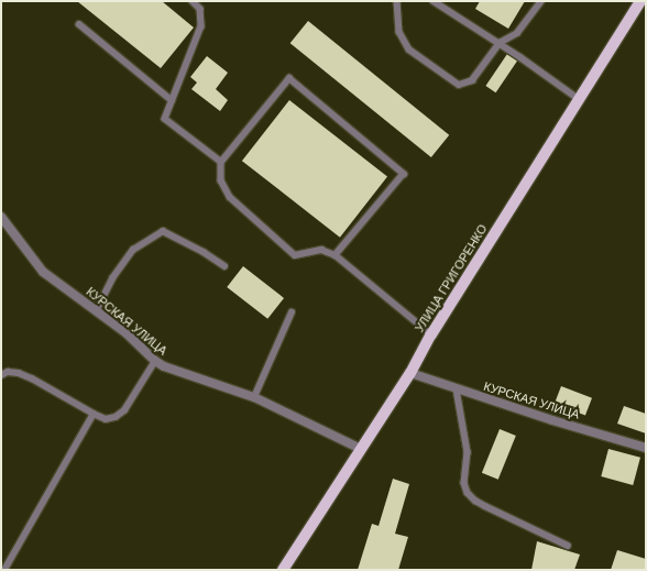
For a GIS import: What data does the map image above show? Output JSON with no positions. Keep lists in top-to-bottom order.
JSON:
{
  "streets": {
    "main road": ["УЛИЦА ГРИГОРЕНКО"],
    "street": ["КУРСКАЯ УЛИЦА"]
  },
  "crossings": [
    ["УЛИЦА ГРИГОРЕНКО", "КУРСКАЯ УЛИЦА"]
  ]
}
